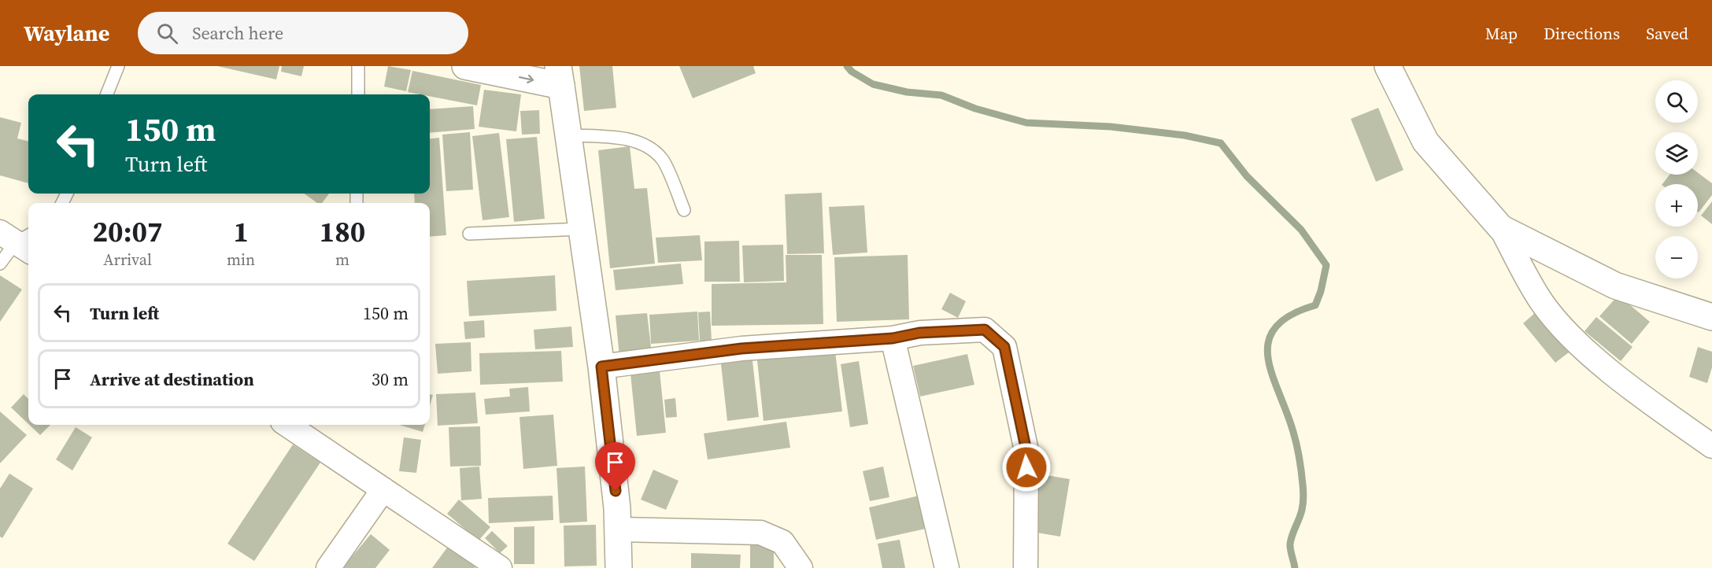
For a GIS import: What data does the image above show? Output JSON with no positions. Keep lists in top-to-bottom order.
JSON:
{
  "page": {
    "header": "Waylane",
    "search": "Search here",
    "nav": ["Map", "Directions", "Saved"],
    "map_buttons": ["+", "−"],
    "turn": ["150 m", "Turn left"],
    "eta": [
      "20:07",
      "Arrival",
      "1",
      "min",
      "180",
      "m"
    ],
    "list": [
      {
        "name": "Turn left",
        "value": "150 m"
      },
      {
        "name": "Arrive at destination",
        "value": "30 m"
      }
    ]
  }
}
